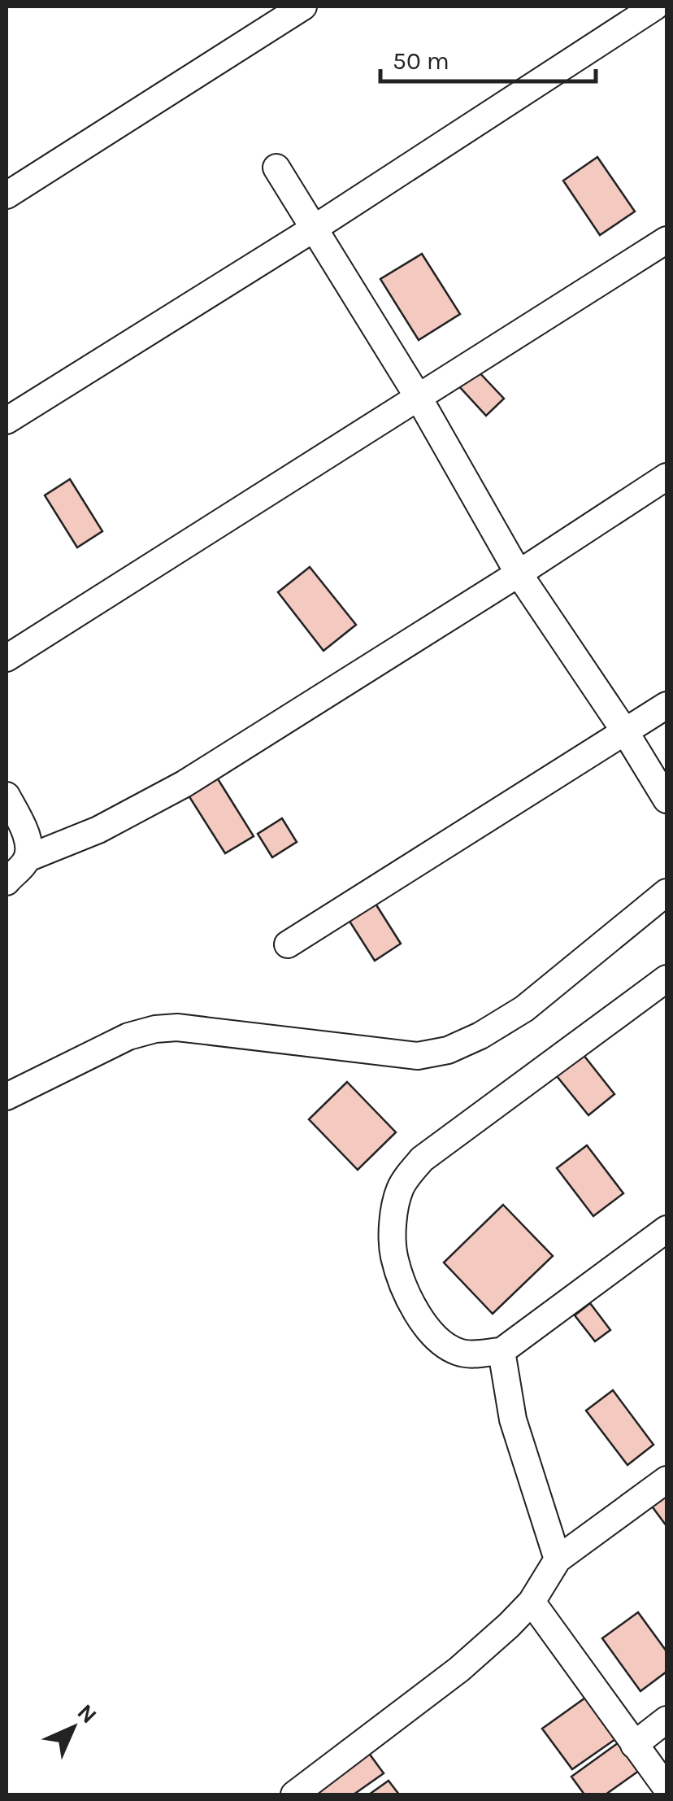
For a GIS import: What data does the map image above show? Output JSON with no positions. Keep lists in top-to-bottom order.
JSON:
{
  "scale_bar": "50 m",
  "north": "top right"
}
